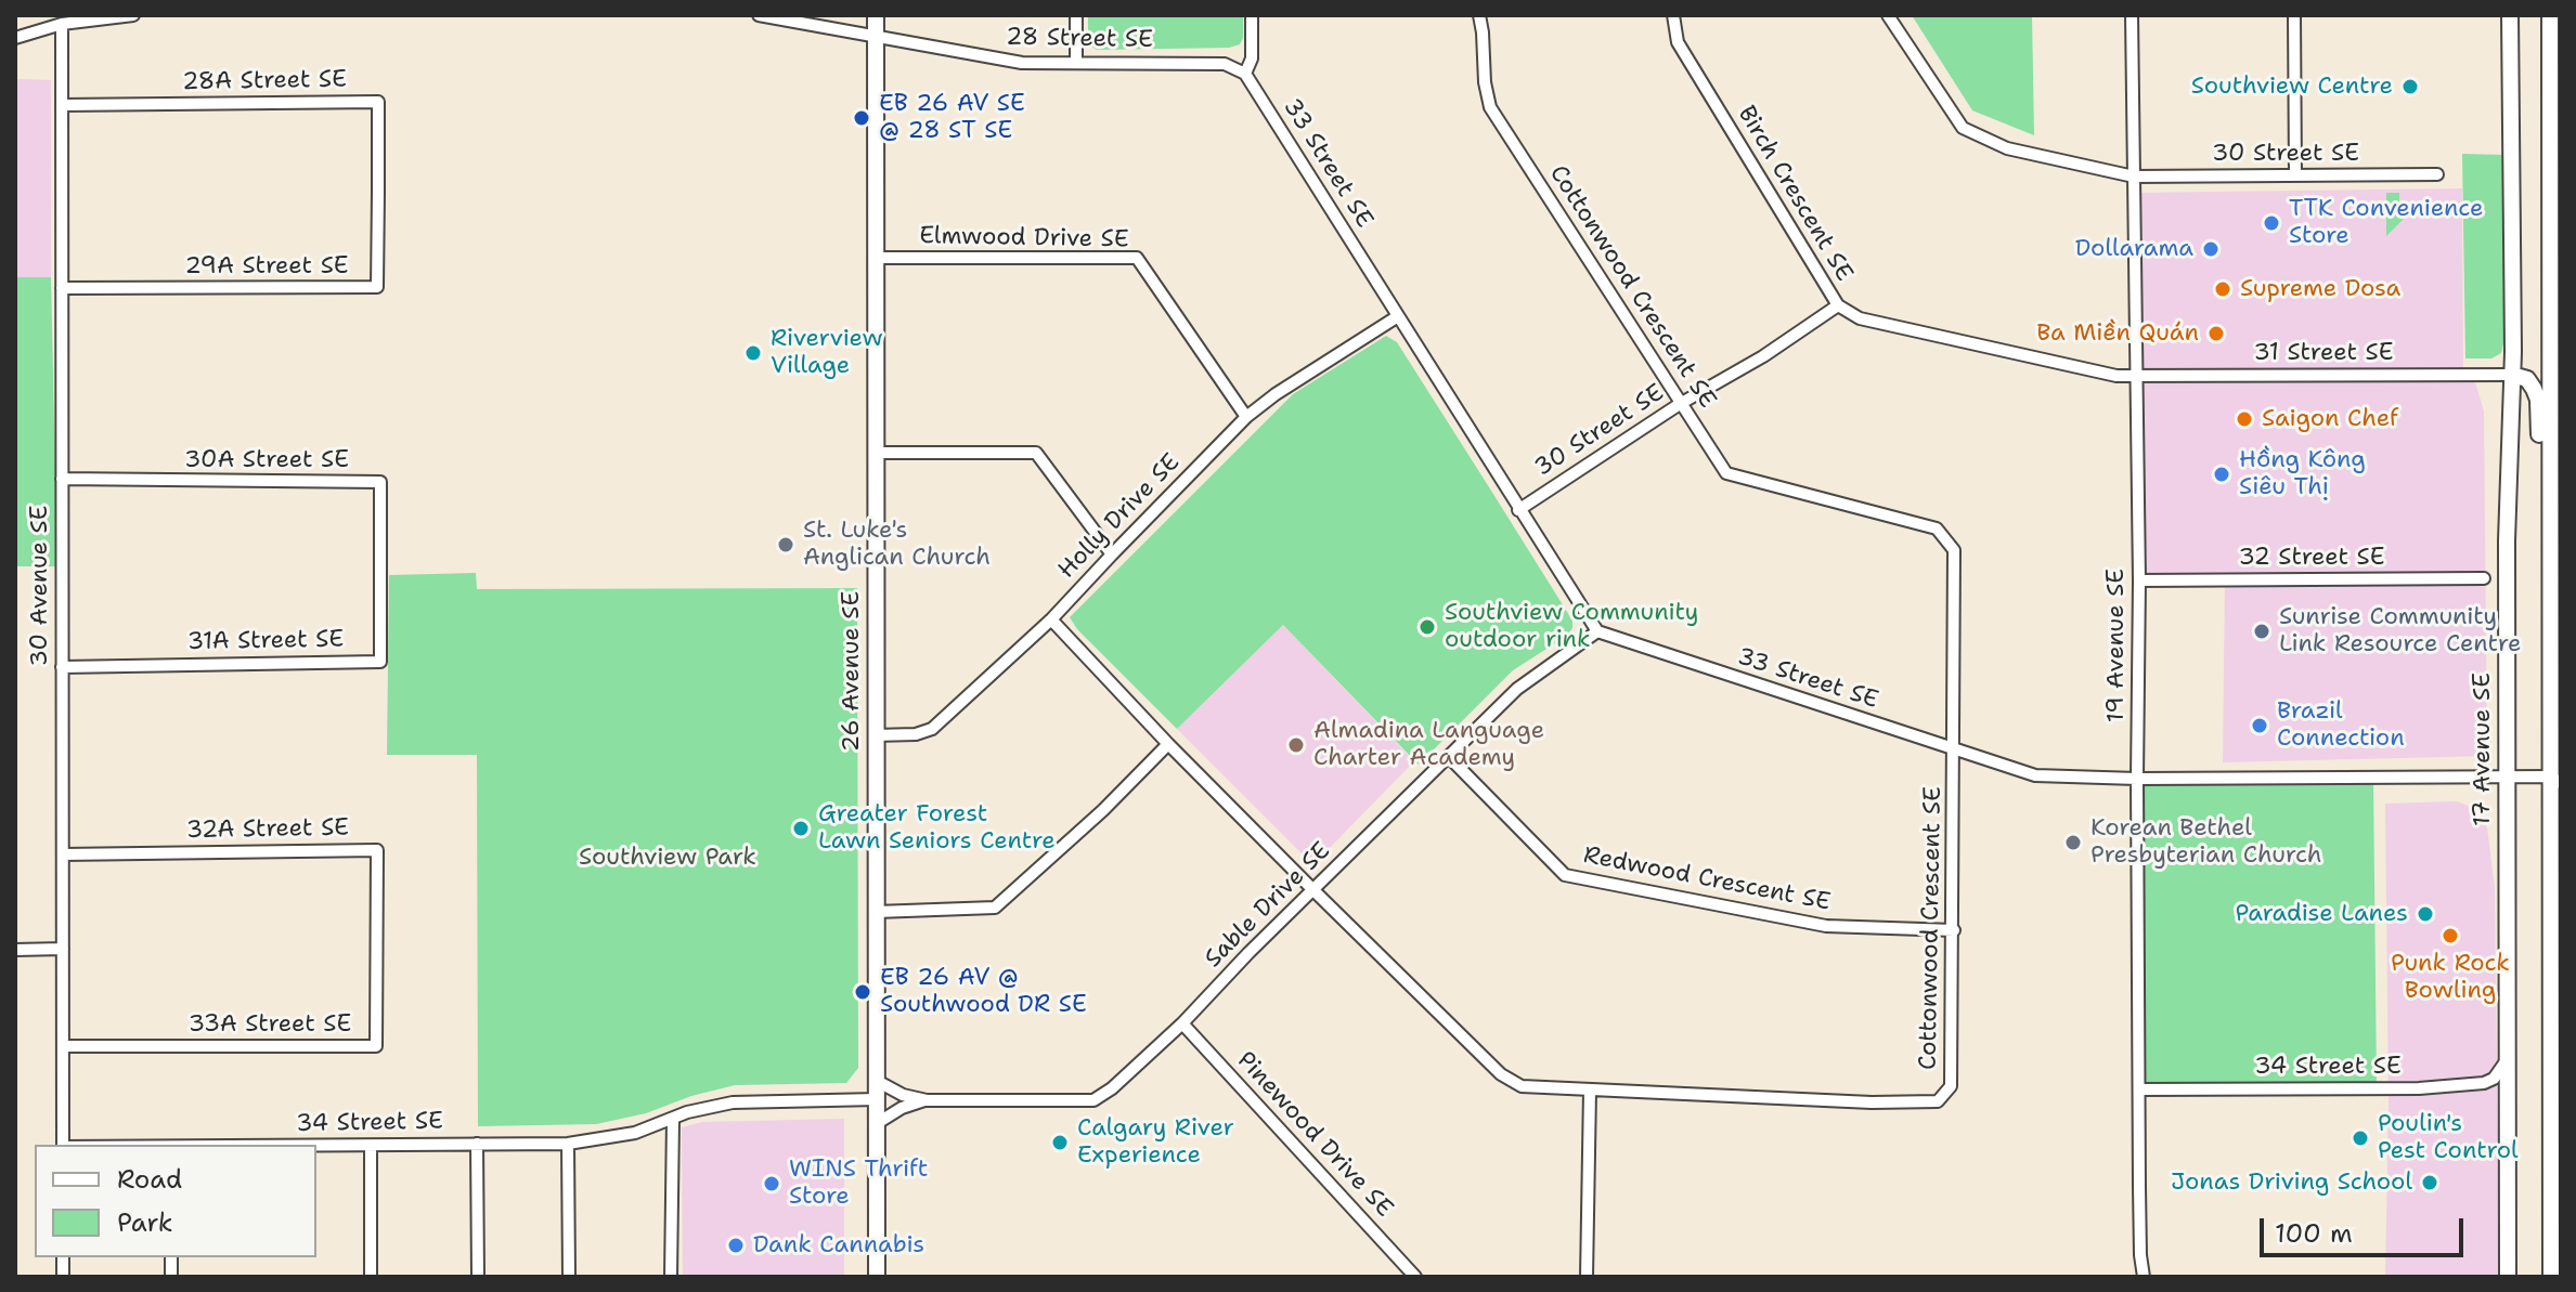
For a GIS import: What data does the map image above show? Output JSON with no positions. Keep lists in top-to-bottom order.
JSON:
{
  "streets": {
    "main road": ["26 Avenue SE", "17 Avenue SE"],
    "street": [
      "28 Street SE",
      "28A Street SE",
      "30 Street SE",
      "33 Street SE",
      "Birch Crescent SE",
      "Elmwood Drive SE",
      "29A Street SE",
      "Cottonwood Crescent SE",
      "31 Street SE",
      "30A Street SE",
      "Holly Drive SE",
      "32 Street SE",
      "30 Avenue SE",
      "31A Street SE",
      "19 Avenue SE",
      "32A Street SE",
      "Redwood Crescent SE",
      "Sable Drive SE",
      "33A Street SE",
      "34 Street SE",
      "Pinewood Drive SE"
    ]
  },
  "crossings": [
    ["28 Street SE", "33 Street SE"],
    ["28 Street SE", "26 Avenue SE"],
    ["28A Street SE", "29A Street SE"],
    ["28A Street SE", "30 Avenue SE"],
    ["30 Street SE", "33 Street SE"],
    ["30 Street SE", "Birch Crescent SE"],
    ["30 Street SE", "Cottonwood Crescent SE"],
    ["30 Street SE", "19 Avenue SE"],
    ["33 Street SE", "Cottonwood Crescent SE"],
    ["33 Street SE", "Holly Drive SE"],
    ["33 Street SE", "19 Avenue SE"],
    ["33 Street SE", "17 Avenue SE"],
    ["33 Street SE", "Sable Drive SE"],
    ["Birch Crescent SE", "31 Street SE"],
    ["Birch Crescent SE", "19 Avenue SE"],
    ["Elmwood Drive SE", "Holly Drive SE"],
    ["Elmwood Drive SE", "26 Avenue SE"],
    ["29A Street SE", "30 Avenue SE"],
    ["Cottonwood Crescent SE", "Holly Drive SE"],
    ["Cottonwood Crescent SE", "Redwood Crescent SE"],
    ["Cottonwood Crescent SE", "Sable Drive SE"],
    ["31 Street SE", "19 Avenue SE"],
    ["31 Street SE", "17 Avenue SE"],
    ["30A Street SE", "30 Avenue SE"],
    ["30A Street SE", "31A Street SE"],
    ["Holly Drive SE", "26 Avenue SE"],
    ["32 Street SE", "19 Avenue SE"],
    ["30 Avenue SE", "31A Street SE"],
    ["30 Avenue SE", "32A Street SE"],
    ["30 Avenue SE", "33A Street SE"],
    ["19 Avenue SE", "34 Street SE"],
    ["26 Avenue SE", "Sable Drive SE"],
    ["17 Avenue SE", "34 Street SE"],
    ["32A Street SE", "33A Street SE"],
    ["Redwood Crescent SE", "Sable Drive SE"],
    ["Sable Drive SE", "Pinewood Drive SE"]
  ],
  "parks": ["Southview Park"],
  "places": [
    "Southview Centre",
    "EB 26 AV SE @ 28 ST SE",
    "TTK Convenience Store",
    "Dollarama",
    "Supreme Dosa",
    "Ba Miền Quán",
    "Riverview Village",
    "Saigon Chef",
    "Hồng Kông Siêu Thị",
    "St. Luke's Anglican Church",
    "Southview Community outdoor rink",
    "Sunrise Community Link Resource Centre",
    "Brazil Connection",
    "Almadina Language Charter Academy",
    "Greater Forest Lawn Seniors Centre",
    "Korean Bethel Presbyterian Church",
    "Paradise Lanes",
    "Punk Rock Bowling",
    "EB 26 AV @ Southwood DR SE",
    "Poulin's Pest Control",
    "Calgary River Experience",
    "Jonas Driving School",
    "WINS Thrift Store",
    "Dank Cannabis"
  ],
  "legend": ["Road", "Park"],
  "scale_bar": "100 m"
}
